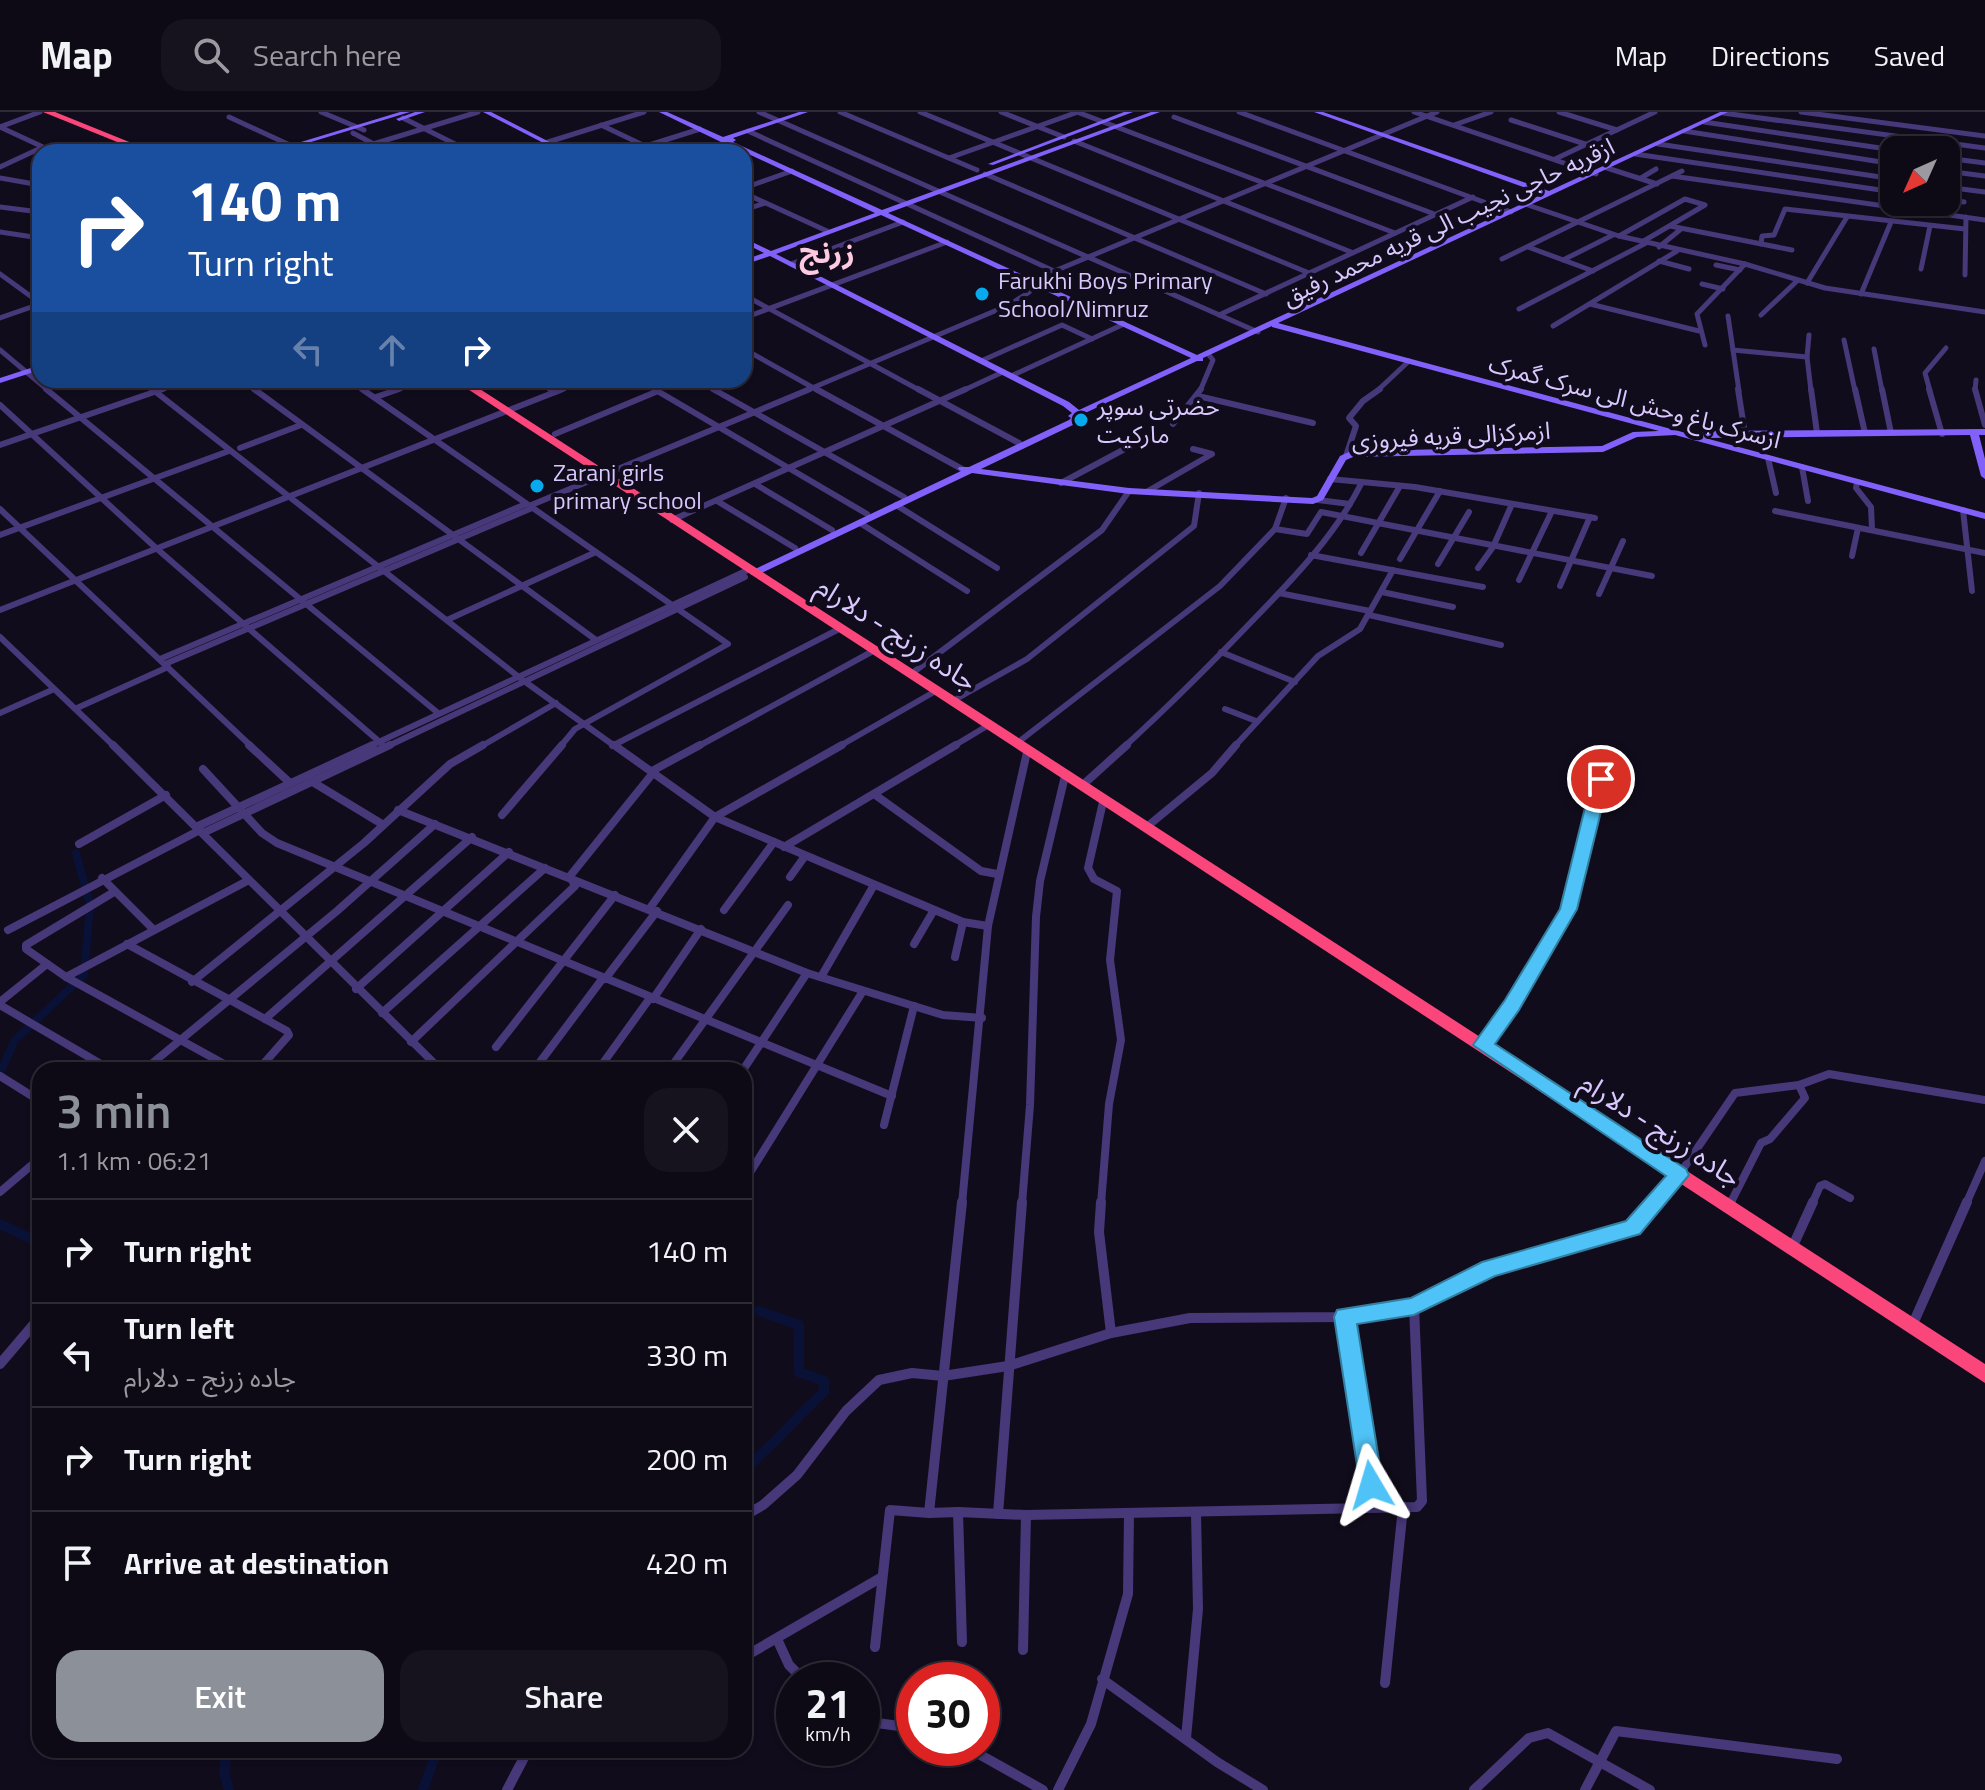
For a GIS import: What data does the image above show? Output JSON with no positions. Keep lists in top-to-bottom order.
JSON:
{
  "streets": {
    "highway": ["جاده زرنج - دلارام"],
    "main road": ["ازقریه حاجی نجیب الی قریه محمد رفیق", "ازسرک باغ وحش الی سرک گمرک", "ازمرکزالی قریه فیروزی"]
  },
  "crossings": [
    ["ازقریه حاجی نجیب الی قریه محمد رفیق", "ازسرک باغ وحش الی سرک گمرک"],
    ["ازسرک باغ وحش الی سرک گمرک", "ازمرکزالی قریه فیروزی"]
  ],
  "districts": ["زرنج"],
  "places": ["Farukhi Boys Primary School/Nimruz", "حضرتی سوپر مارکیت", "Zaranj girls primary school"],
  "north": "bottom left",
  "page": {
    "header": "Map",
    "search": "Search here",
    "nav": ["Map", "Directions", "Saved"],
    "turn": ["140 m", "Turn right"],
    "heading": ["3 min", "1.1 km · 06:21"],
    "list": [
      {
        "name": "Turn right",
        "value": "140 m"
      },
      {
        "name": "Turn left",
        "note": "جاده زرنج - دلارام",
        "value": "330 m"
      },
      {
        "name": "Turn right",
        "value": "200 m"
      },
      {
        "name": "Arrive at destination",
        "value": "420 m"
      }
    ],
    "buttons": ["Exit", "Share"],
    "speed": "21 km/h",
    "limit": "30"
  }
}
